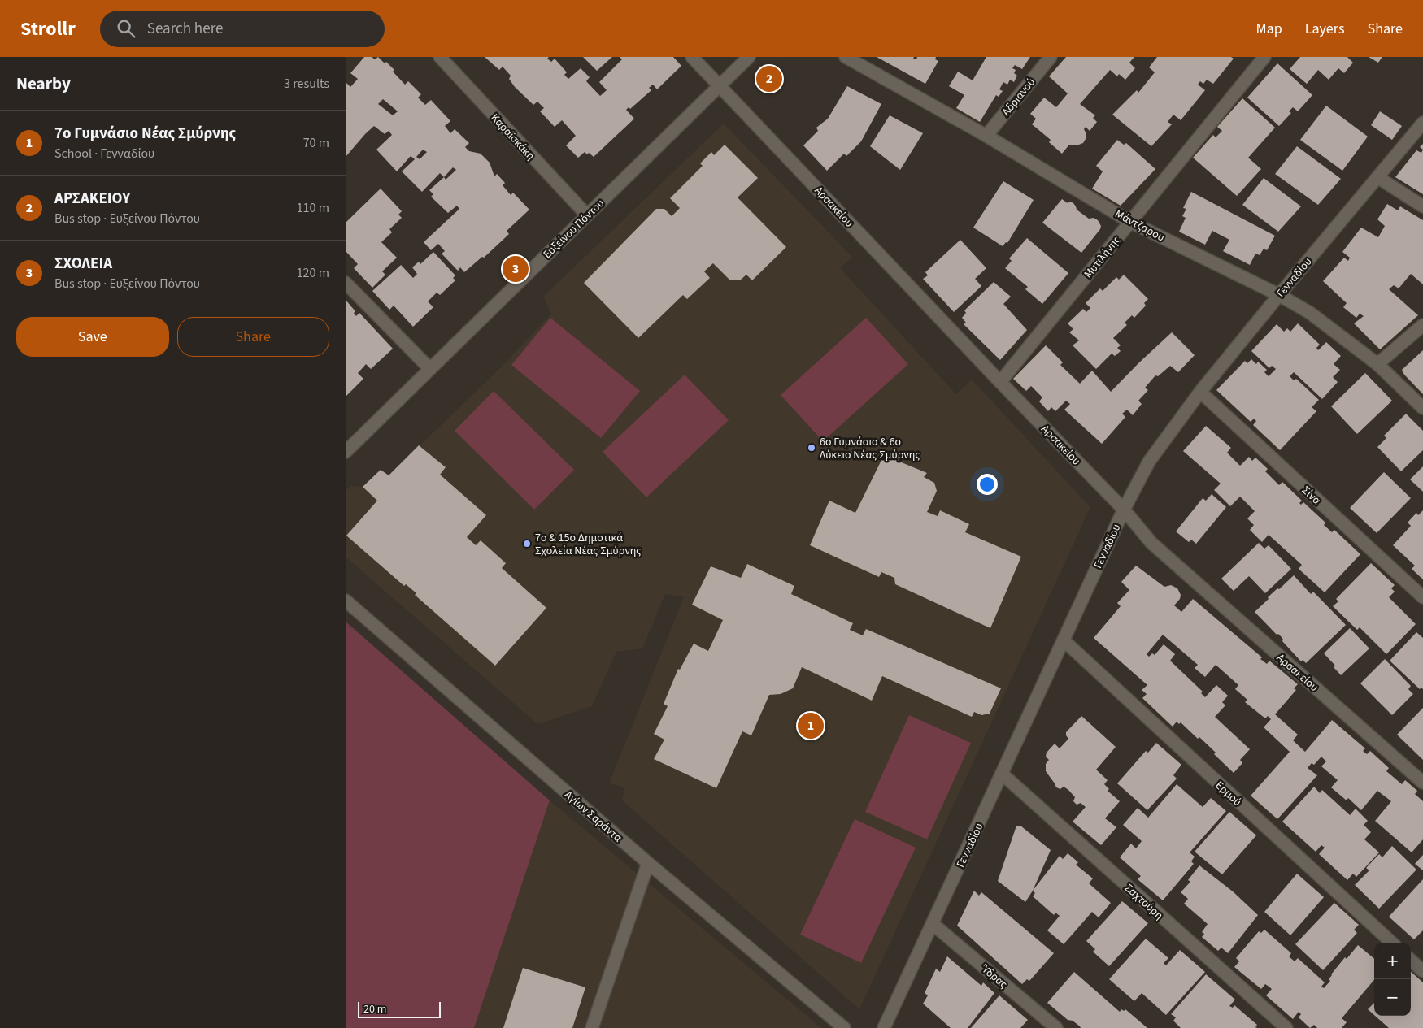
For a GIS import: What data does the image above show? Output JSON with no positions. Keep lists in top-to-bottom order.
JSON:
{
  "streets": {
    "street": [
      "Αδριανού",
      "Καραϊσκάκη",
      "Αρσακείου",
      "Μάντζαρου",
      "Ευξείνου Πόντου",
      "Μυτιλήνης",
      "Γενναδίου",
      "Σίνα",
      "Ερμού",
      "Αγίων Σαράντα",
      "Σαχτούρη",
      "Ύδρας"
    ]
  },
  "crossings": [
    ["Αδριανού", "Μάντζαρου"],
    ["Καραϊσκάκη", "Ευξείνου Πόντου"],
    ["Αρσακείου", "Ευξείνου Πόντου"],
    ["Αρσακείου", "Μυτιλήνης"],
    ["Αρσακείου", "Γενναδίου"],
    ["Μάντζαρου", "Μυτιλήνης"],
    ["Μάντζαρου", "Γενναδίου"],
    ["Γενναδίου", "Σίνα"],
    ["Γενναδίου", "Ερμού"],
    ["Γενναδίου", "Σαχτούρη"],
    ["Γενναδίου", "Ύδρας"]
  ],
  "places": ["6ο Γυμνάσιο & 6ο Λύκειο Νέας Σμύρνης", "7ο & 15ο Δημοτικά Σχολεία Νέας Σμύρνης"],
  "scale_bar": "20 m",
  "page": {
    "header": "Strollr",
    "search": "Search here",
    "nav": ["Map", "Layers", "Share"],
    "heading": ["Nearby", "3 results"],
    "pins": ["2", "3", "1"],
    "list": [
      {
        "mark": "1",
        "name": "7ο Γυμνάσιο Νέας Σμύρνης",
        "note": "School · Γενναδίου",
        "value": "70 m"
      },
      {
        "mark": "2",
        "name": "ΑΡΣΑΚΕΙΟΥ",
        "note": "Bus stop · Ευξείνου Πόντου",
        "value": "110 m"
      },
      {
        "mark": "3",
        "name": "ΣΧΟΛΕΙΑ",
        "note": "Bus stop · Ευξείνου Πόντου",
        "value": "120 m"
      }
    ],
    "buttons": ["Save", "Share"],
    "map_buttons": ["+", "−"],
    "scale": "20 m"
  }
}
